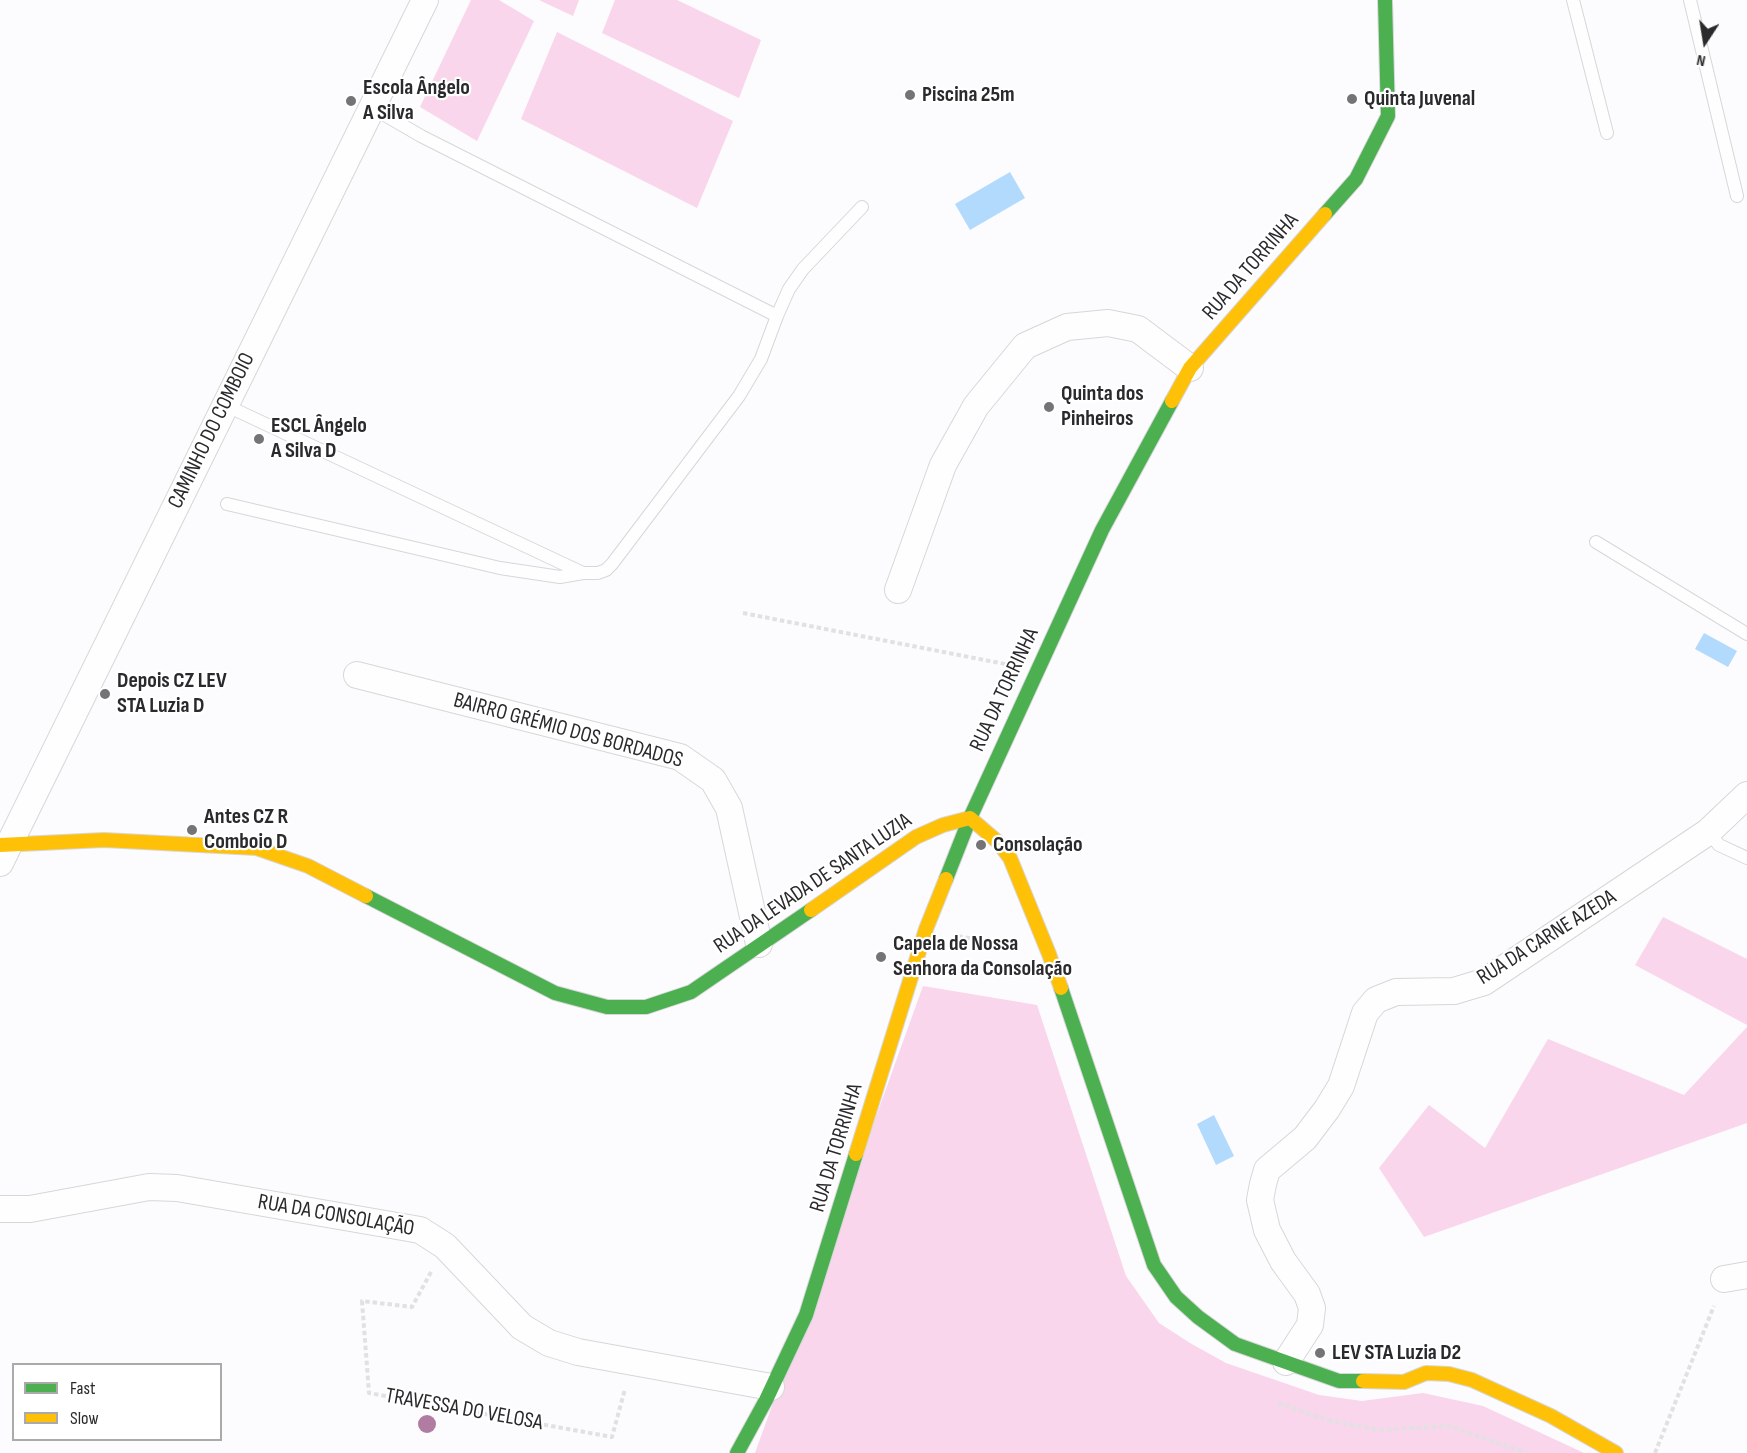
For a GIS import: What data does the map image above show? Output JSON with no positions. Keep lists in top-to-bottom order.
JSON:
{
  "streets": {
    "street": [
      "RUA DA TORRINHA",
      "CAMINHO DO COMBOIO",
      "BAIRRO GRÉMIO DOS BORDADOS",
      "RUA DA LEVADA DE SANTA LUZIA",
      "RUA DA CARNE AZEDA",
      "RUA DA CONSOLAÇÃO"
    ],
    "path": ["TRAVESSA DO VELOSA"]
  },
  "crossings": [
    ["RUA DA TORRINHA", "RUA DA LEVADA DE SANTA LUZIA"],
    ["RUA DA TORRINHA", "RUA DA CONSOLAÇÃO"],
    ["CAMINHO DO COMBOIO", "RUA DA LEVADA DE SANTA LUZIA"],
    ["BAIRRO GRÉMIO DOS BORDADOS", "RUA DA LEVADA DE SANTA LUZIA"],
    ["RUA DA CONSOLAÇÃO", "TRAVESSA DO VELOSA"]
  ],
  "places": [
    "Piscina 25m",
    "Quinta Juvenal",
    "Escola Ângelo A Silva",
    "Quinta dos Pinheiros",
    "ESCL Ângelo A Silva D",
    "Depois CZ LEV STA Luzia D",
    "Antes CZ R Comboio D",
    "Consolação",
    "Capela de Nossa Senhora da Consolação",
    "LEV STA Luzia D2"
  ],
  "legend": ["Fast", "Slow"],
  "north": "bottom"
}
